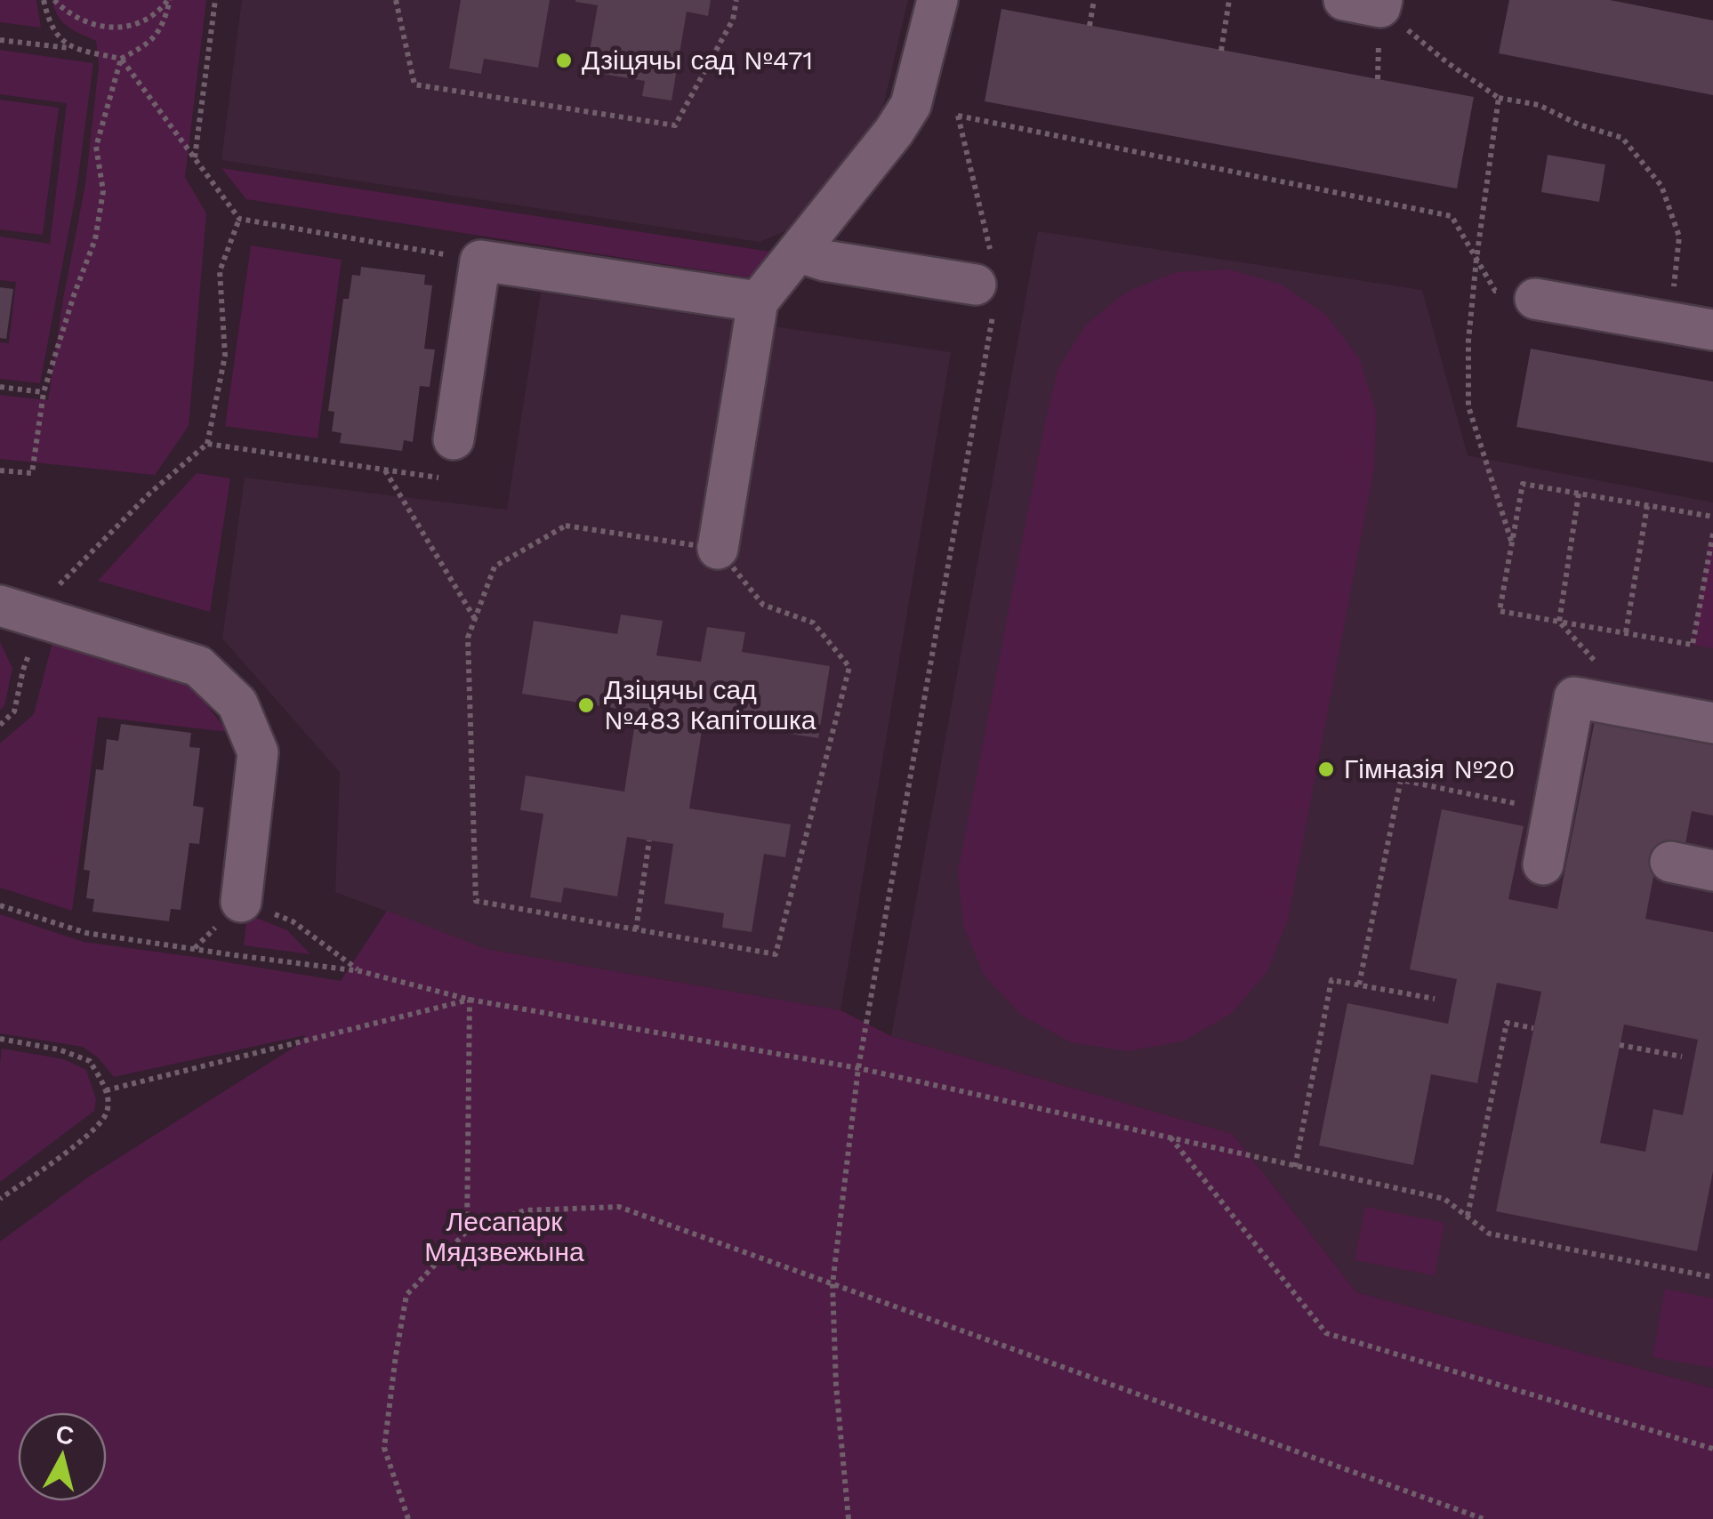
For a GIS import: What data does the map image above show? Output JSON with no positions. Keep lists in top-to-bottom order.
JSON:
{
  "parks": ["Лесапарк Мядзвежына"],
  "places": ["Дзіцячы сад №471", "Дзіцячы сад №483 Капітошка", "Гімназія №20"],
  "north": "top"
}
